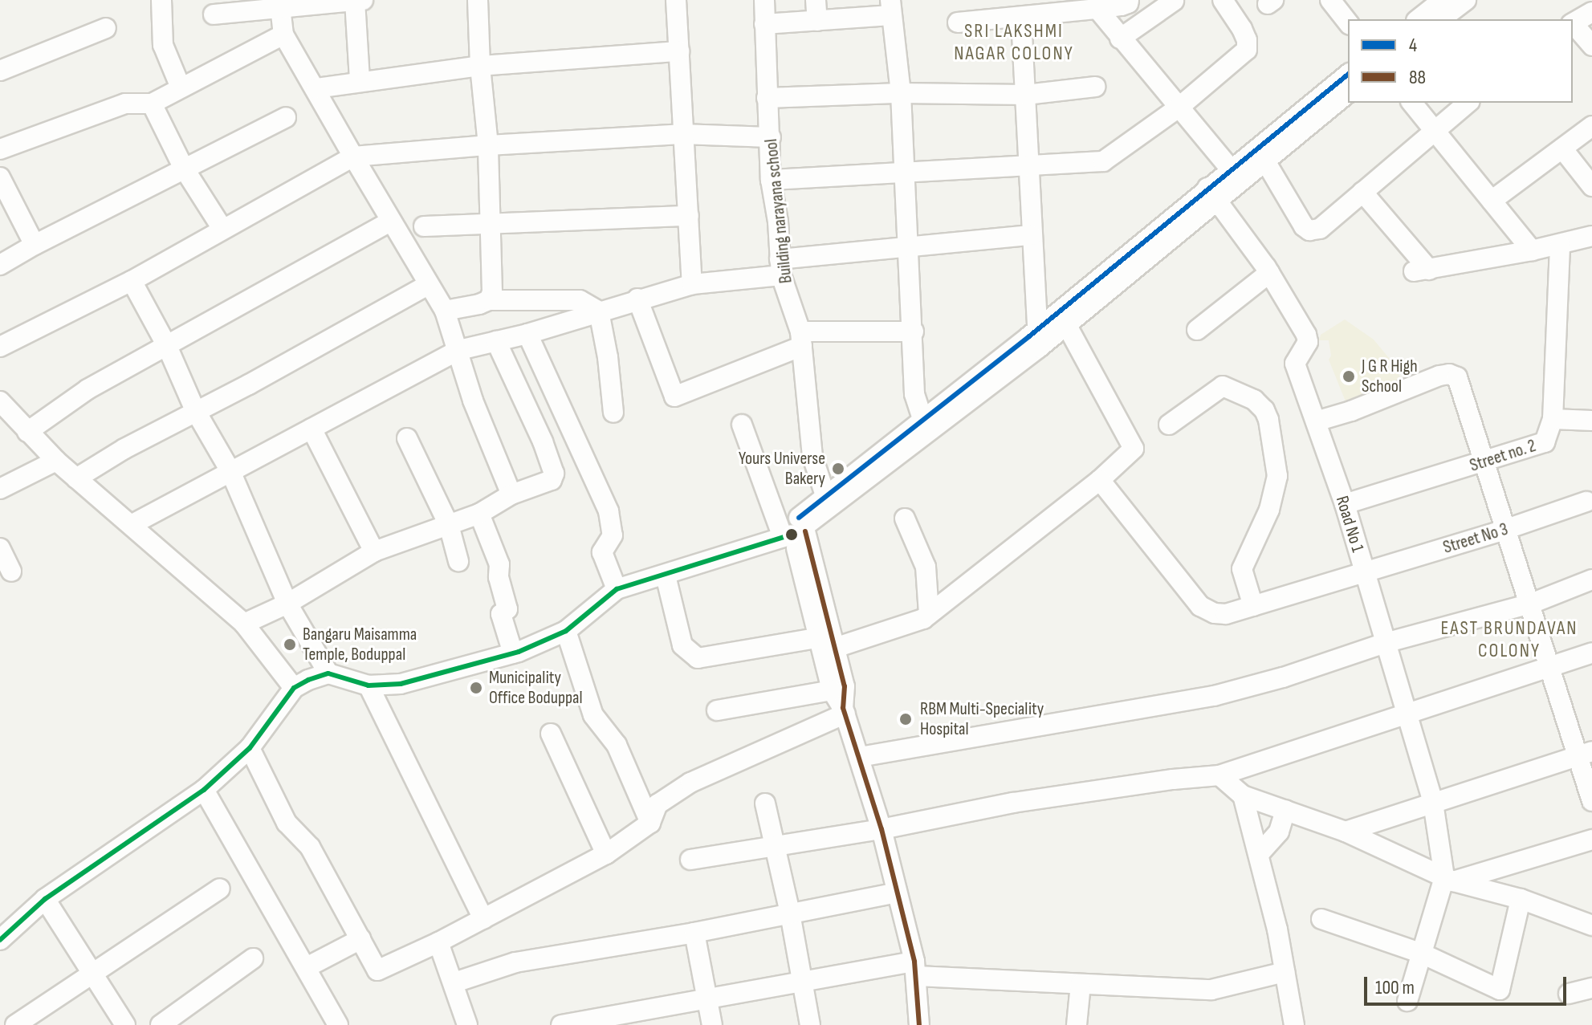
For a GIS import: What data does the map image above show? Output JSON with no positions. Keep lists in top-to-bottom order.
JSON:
{
  "streets": {
    "street": [
      "Building narayana school",
      "Street no. 2",
      "Road No 1",
      "Street No 3"
    ]
  },
  "crossings": [
    ["Street no. 2", "Road No 1"],
    ["Road No 1", "Street No 3"]
  ],
  "districts": ["SRI LAKSHMI NAGAR COLONY", "EAST BRUNDAVAN COLONY"],
  "places": [
    "J G R High School",
    "Yours Universe Bakery",
    "Bangaru Maisamma Temple, Boduppal",
    "Municipality Office Boduppal",
    "RBM Multi-Speciality Hospital"
  ],
  "lines": ["transit line 4", "transit line 88", "transit line 2"],
  "legend": ["4", "88"],
  "scale_bar": "100 m"
}
